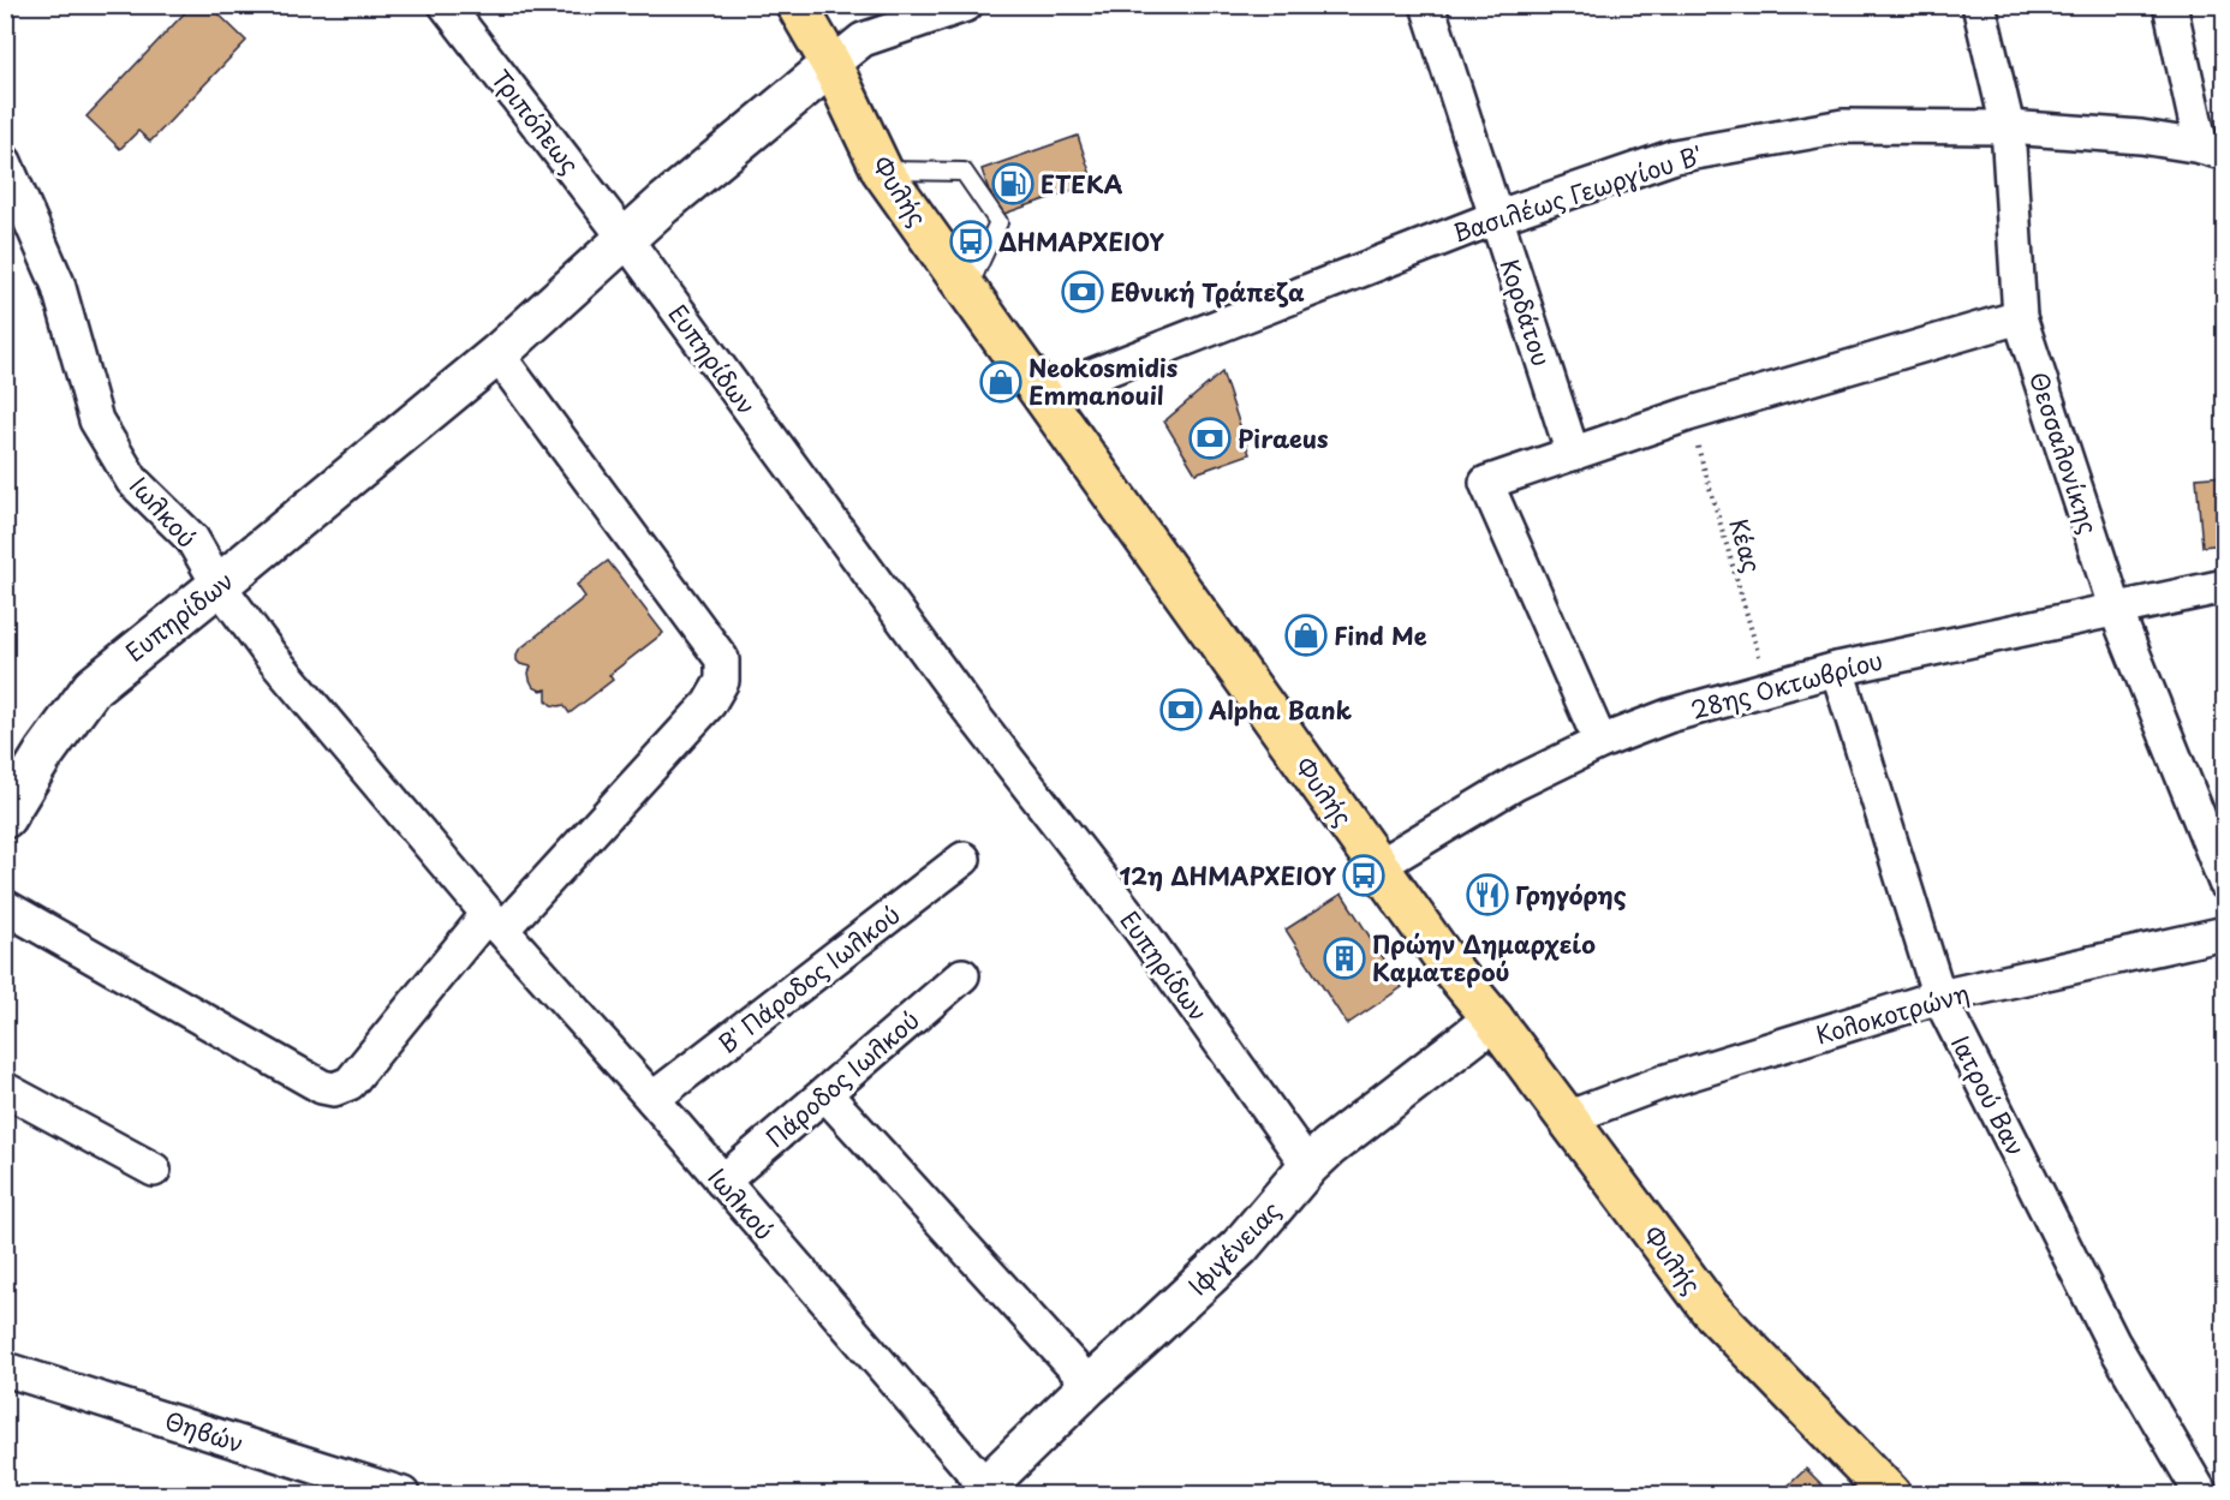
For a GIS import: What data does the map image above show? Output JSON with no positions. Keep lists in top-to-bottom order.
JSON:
{
  "streets": {
    "main road": ["Φυλής"],
    "street": [
      "Τριπόλεως",
      "Βασιλέως Γεωργίου Β'",
      "Κορδάτου",
      "Ευπηρίδων",
      "Θεσσαλονίκης",
      "Ιωλκού",
      "28ης Οκτωβρίου",
      "Β' Πάροδος Ιωλκού",
      "Κολοκοτρώνη",
      "Πάροδος Ιωλκού",
      "Ιατρού Βαν",
      "Ιφιγένειας",
      "Θηβών"
    ],
    "path": ["Κέας"]
  },
  "crossings": [
    ["Τριπόλεως", "Ευπηρίδων"],
    ["Φυλής", "Βασιλέως Γεωργίου Β'"],
    ["Φυλής", "28ης Οκτωβρίου"],
    ["Φυλής", "Κολοκοτρώνη"],
    ["Φυλής", "Ιφιγένειας"],
    ["Βασιλέως Γεωργίου Β'", "Κορδάτου"],
    ["Βασιλέως Γεωργίου Β'", "Θεσσαλονίκης"],
    ["Ευπηρίδων", "Ιωλκού"],
    ["Ευπηρίδων", "Ιφιγένειας"],
    ["Θεσσαλονίκης", "28ης Οκτωβρίου"],
    ["Ιωλκού", "Β' Πάροδος Ιωλκού"],
    ["Ιωλκού", "Πάροδος Ιωλκού"],
    ["Ιωλκού", "Ιφιγένειας"],
    ["Κέας", "28ης Οκτωβρίου"],
    ["28ης Οκτωβρίου", "Ιατρού Βαν"],
    ["Κολοκοτρώνη", "Ιατρού Βαν"]
  ],
  "places": {
    "fuel station": ["ΕΤΕΚΑ"],
    "bus stop": ["ΔΗΜΑΡΧΕΙΟΥ", "12η ΔΗΜΑΡΧΕΙΟΥ"],
    "bank": ["Εθνική Τράπεζα", "Piraeus", "Alpha Bank"],
    "shop": ["Neokosmidis Emmanouil", "Find Me"],
    "restaurant": ["Γρηγόρης"],
    "building": ["Πρώην Δημαρχείο Καματερού"]
  }
}
